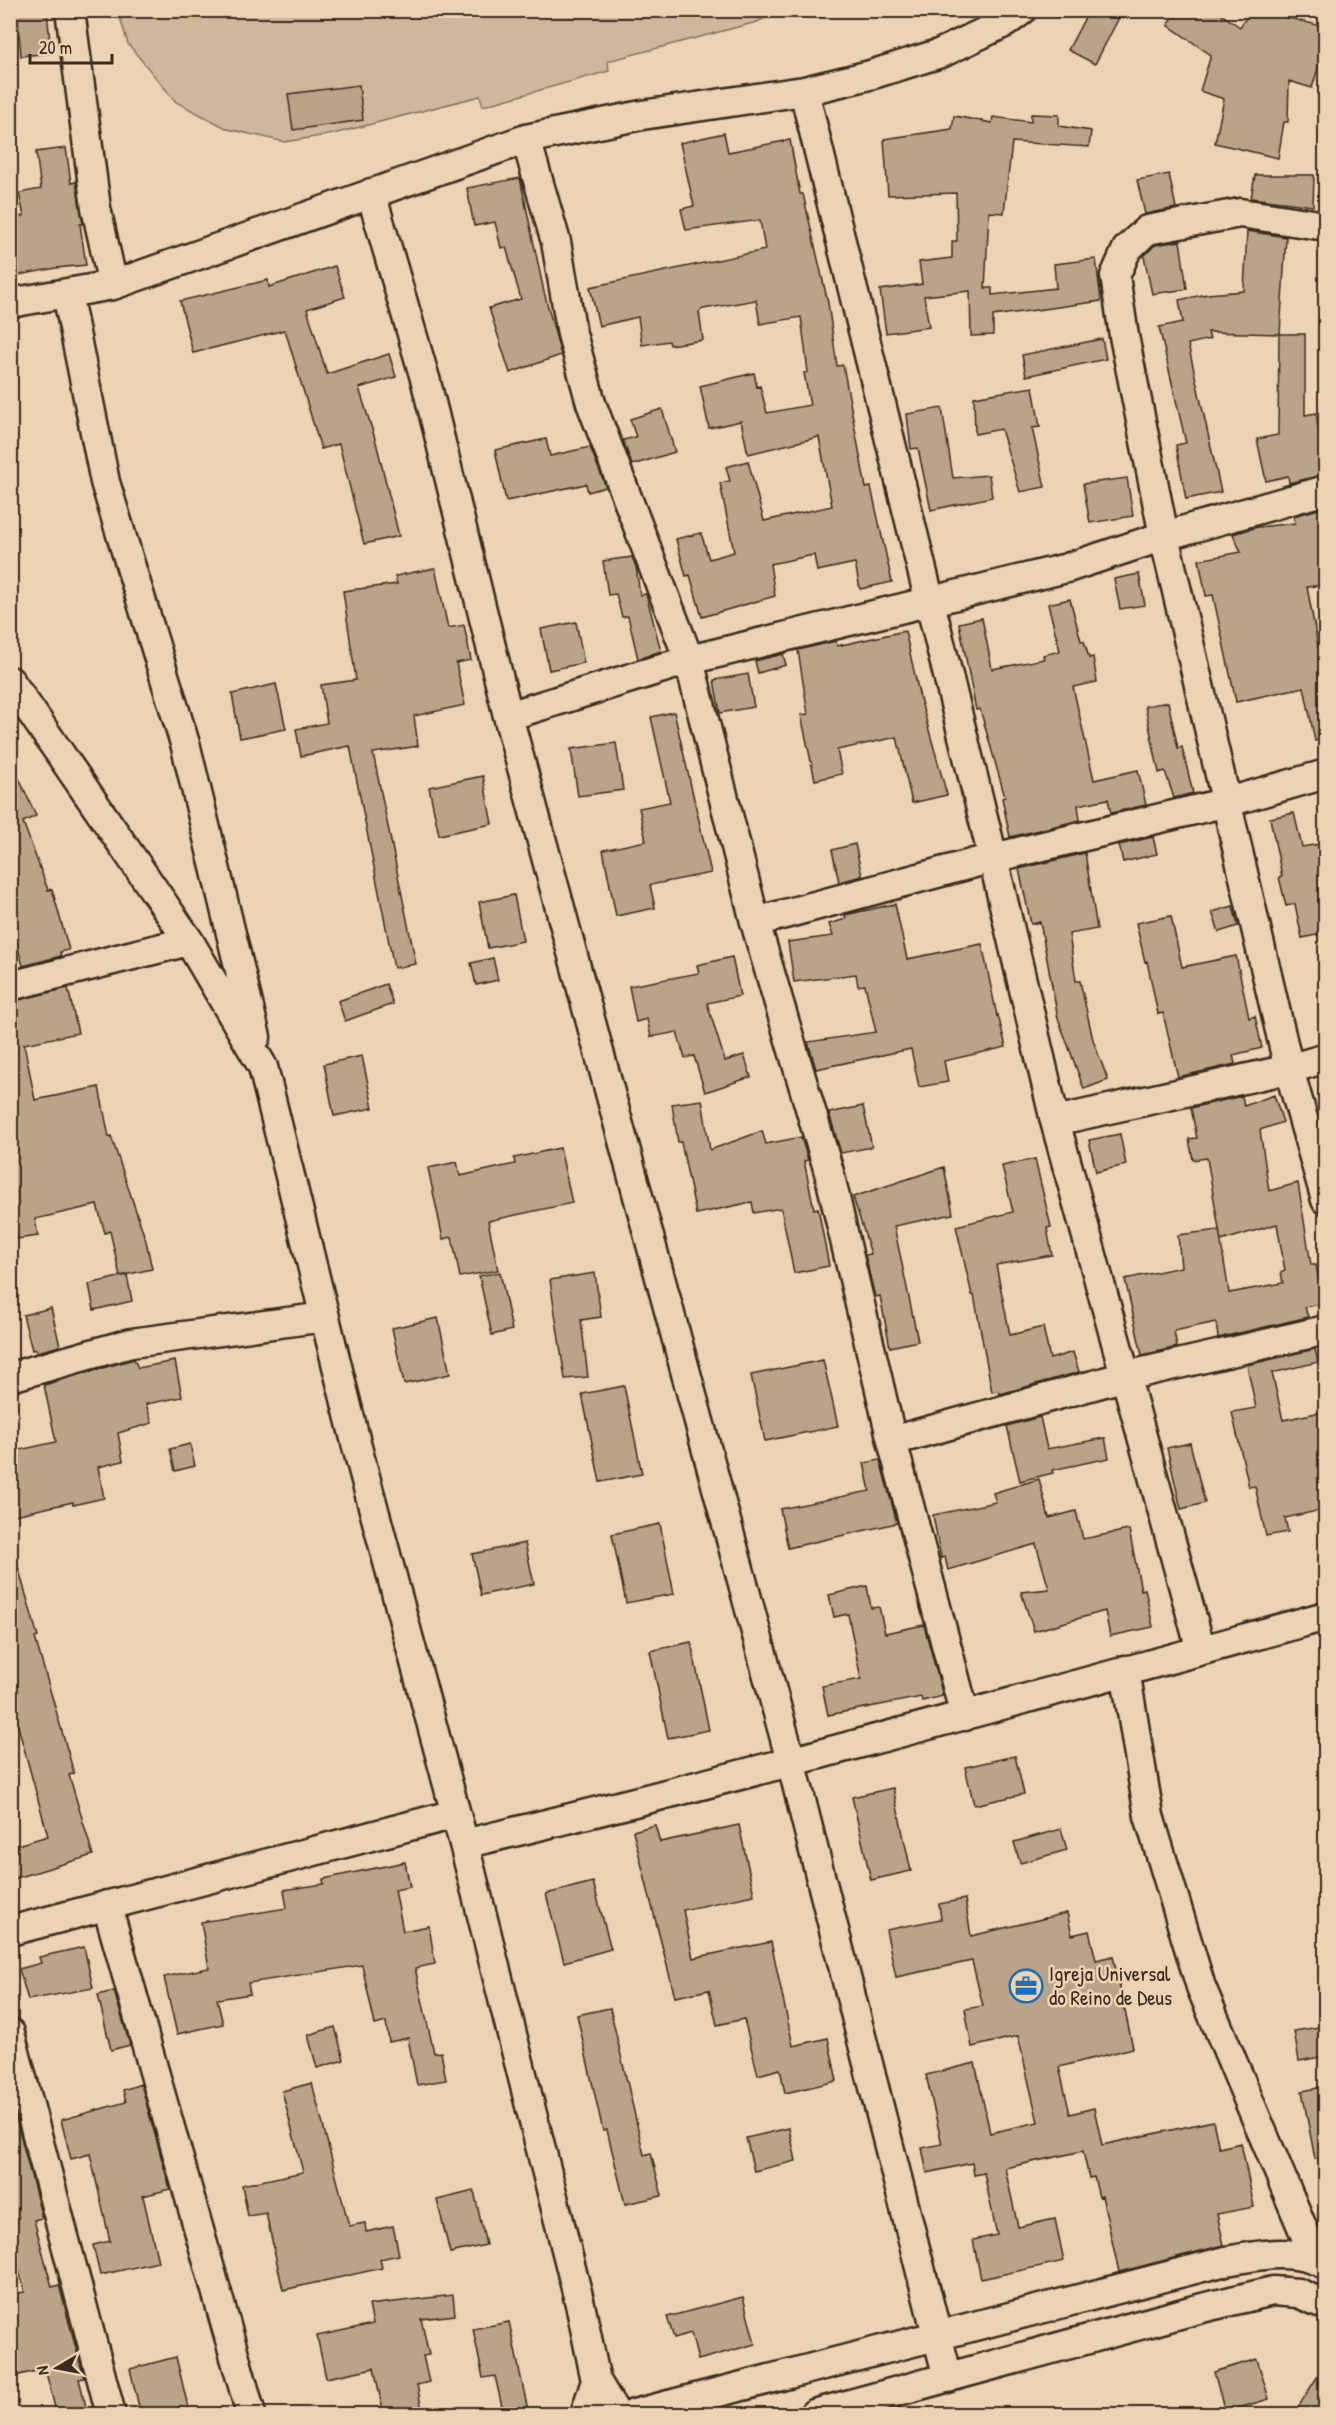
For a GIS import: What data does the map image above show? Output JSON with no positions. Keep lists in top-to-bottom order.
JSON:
{
  "places": {
    "office": ["Igreja Universal do Reino de Deus"]
  },
  "scale_bar": "20 m",
  "north": "left"
}
